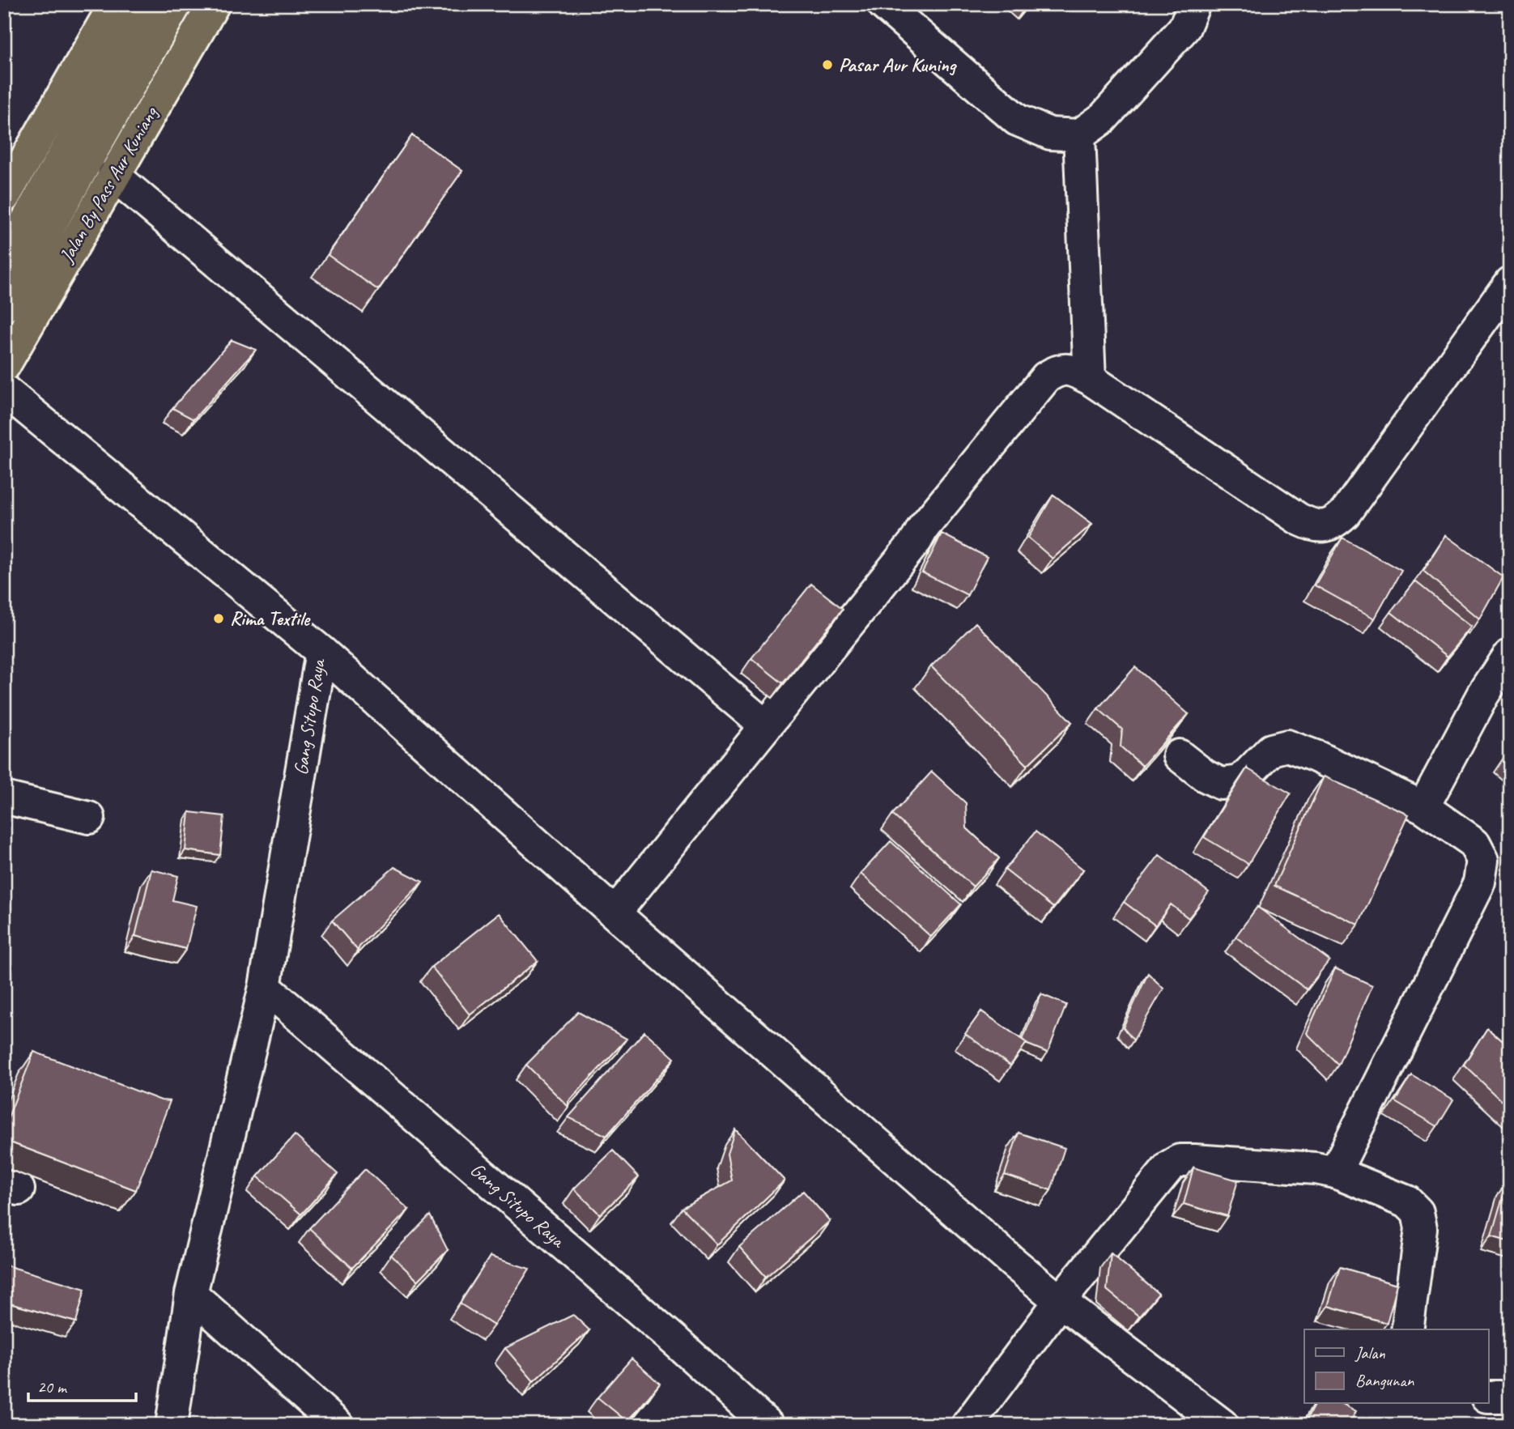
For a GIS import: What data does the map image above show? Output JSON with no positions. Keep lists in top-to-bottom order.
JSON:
{
  "streets": {
    "highway": ["Jalan By Pass Aur Kuniang"],
    "street": ["Gang Situpo Raya"]
  },
  "places": ["Pasar Aur Kuning", "Rima Textile"],
  "legend": ["Jalan", "Bangunan"],
  "scale_bar": "20 m"
}
